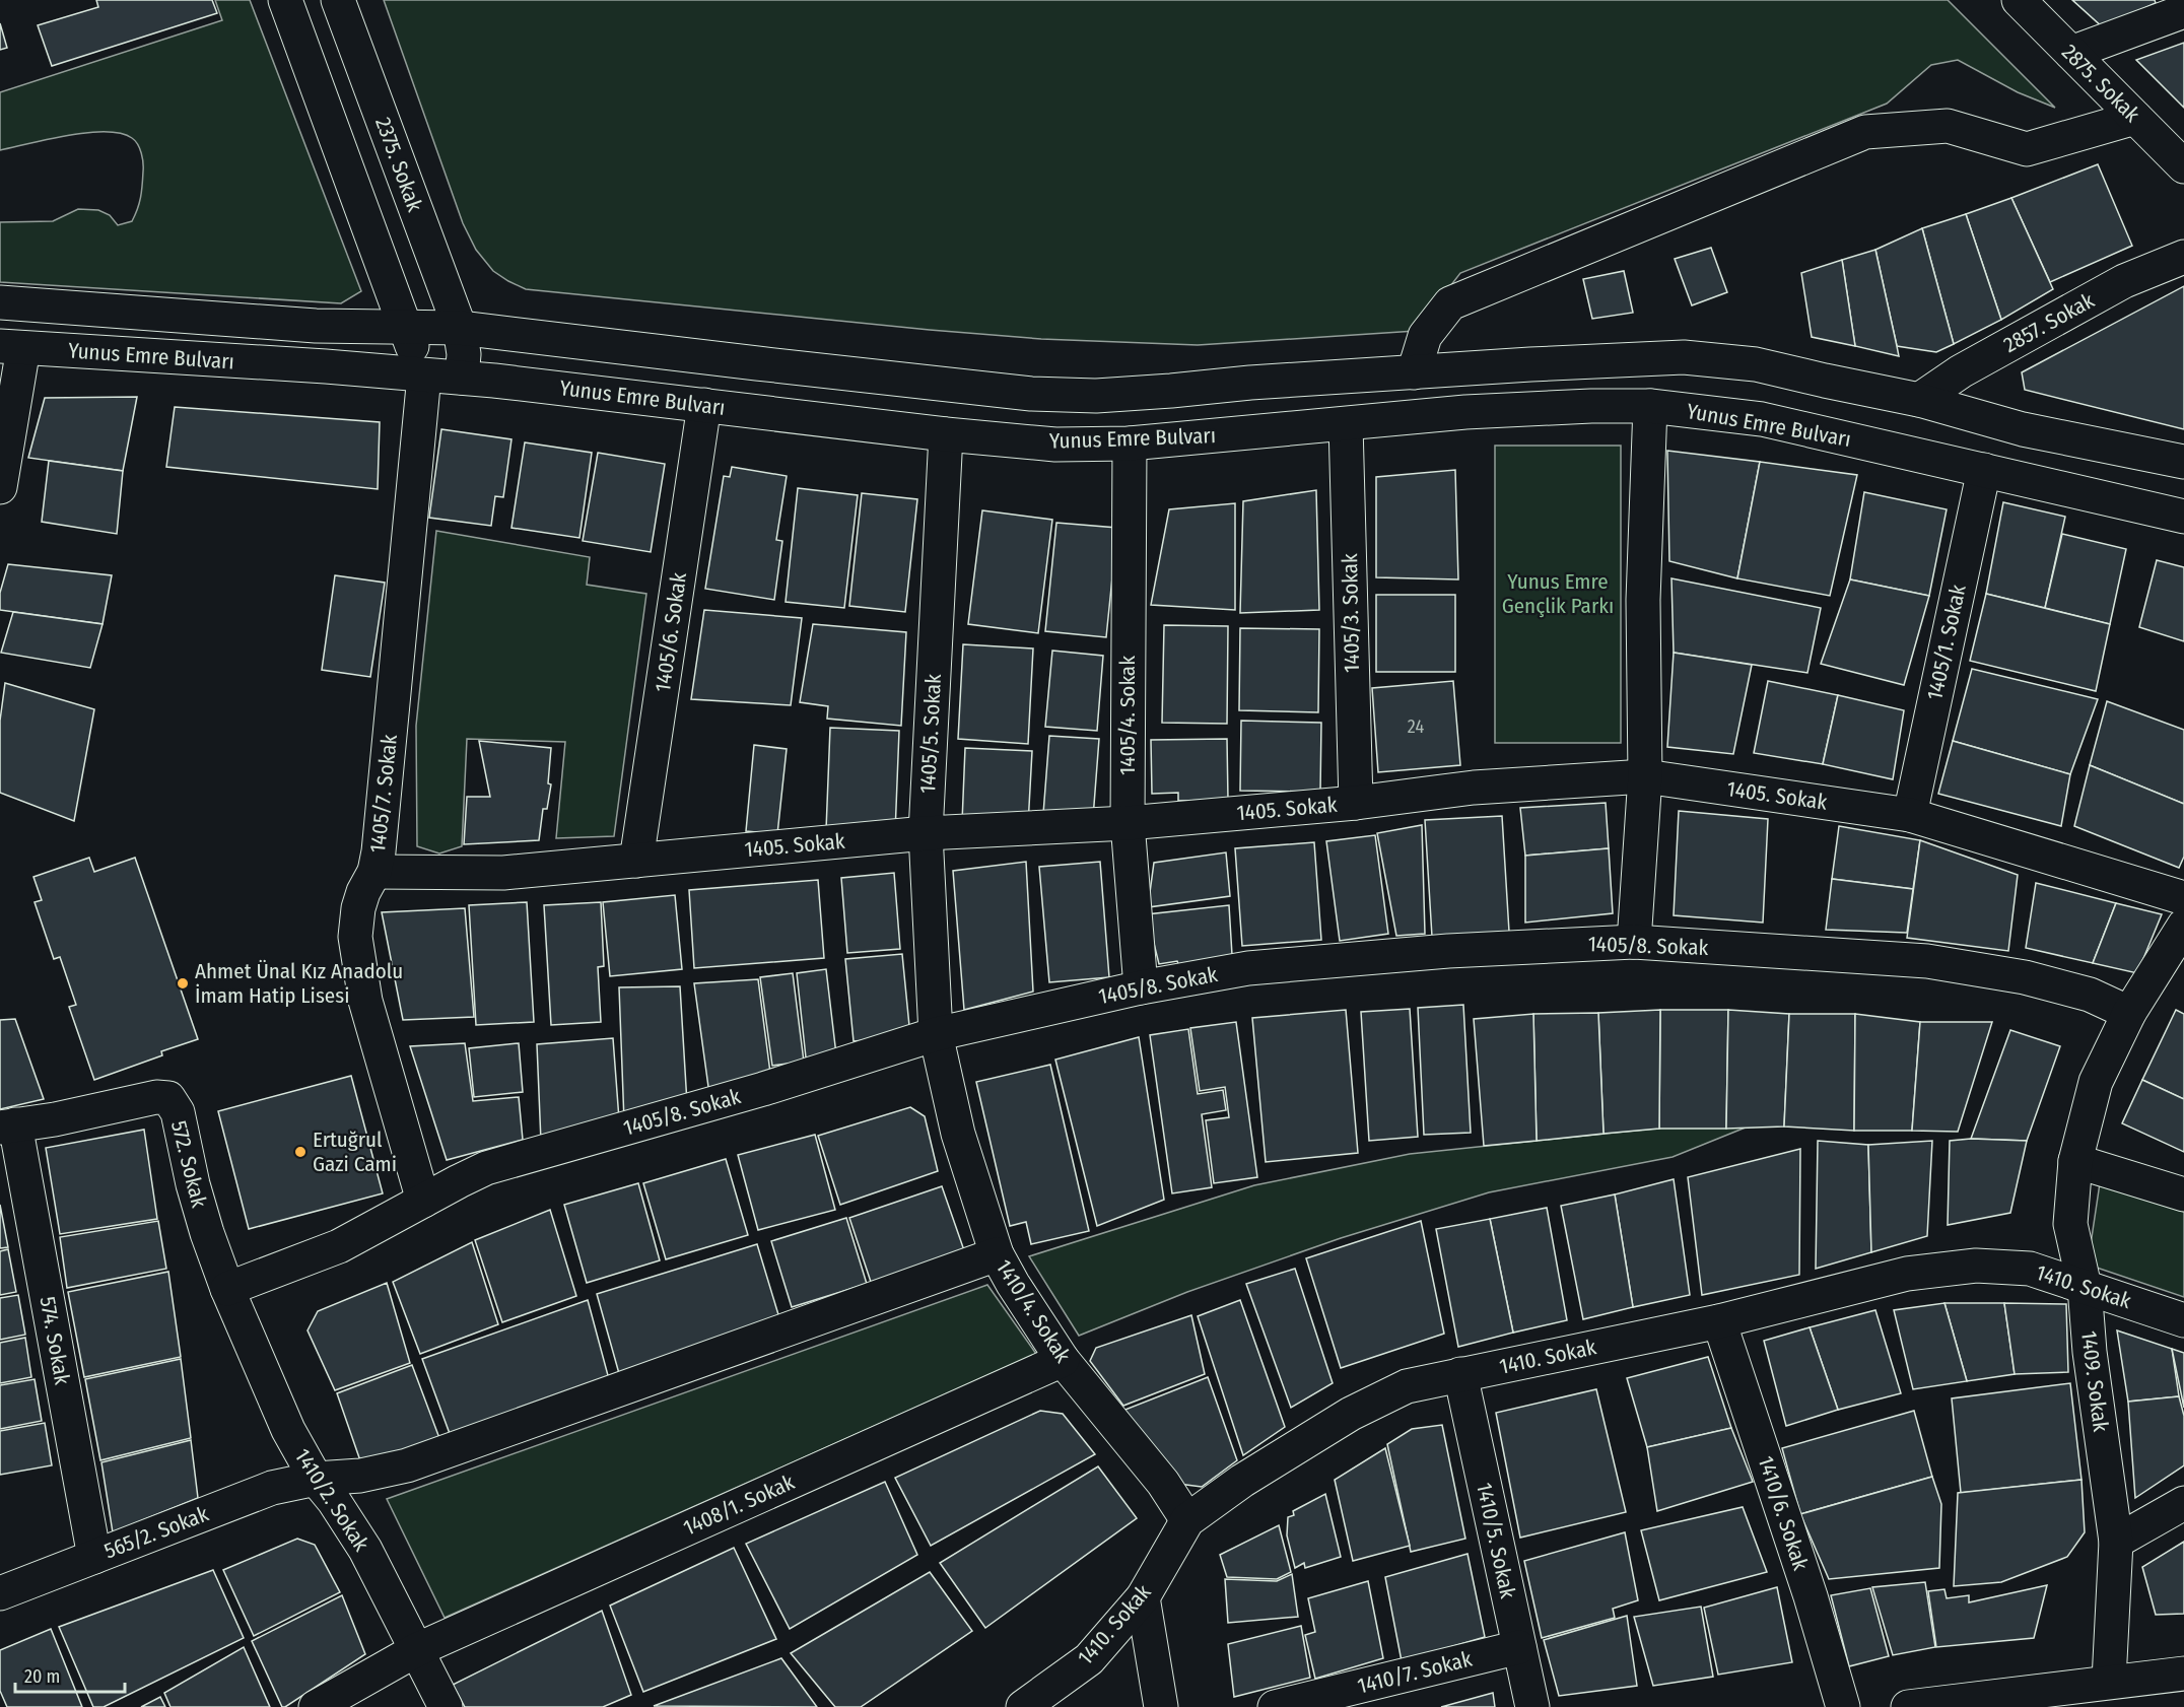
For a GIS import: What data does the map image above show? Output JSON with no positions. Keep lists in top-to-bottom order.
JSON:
{
  "streets": {
    "street": [
      "2875. Sokak",
      "2375. Sokak",
      "2857. Sokak",
      "Yunus Emre Bulvarı",
      "1405/3. Sokak",
      "1405/6. Sokak",
      "1405/1. Sokak",
      "1405/4. Sokak",
      "1405/5. Sokak",
      "1405/7. Sokak",
      "1405. Sokak",
      "1405/8. Sokak",
      "572. Sokak",
      "1410. Sokak",
      "1410/4. Sokak",
      "574. Sokak",
      "1409. Sokak",
      "1410/2. Sokak",
      "1408/1. Sokak",
      "1410/6. Sokak",
      "565/2. Sokak",
      "1410/5. Sokak",
      "1410/7. Sokak"
    ]
  },
  "crossings": [
    ["2375. Sokak", "Yunus Emre Bulvarı"],
    ["2857. Sokak", "Yunus Emre Bulvarı"],
    ["Yunus Emre Bulvarı", "1405/3. Sokak"],
    ["Yunus Emre Bulvarı", "1405/6. Sokak"],
    ["Yunus Emre Bulvarı", "1405/1. Sokak"],
    ["Yunus Emre Bulvarı", "1405/4. Sokak"],
    ["Yunus Emre Bulvarı", "1405/5. Sokak"],
    ["Yunus Emre Bulvarı", "1405/7. Sokak"],
    ["1405/3. Sokak", "1405. Sokak"],
    ["1405/6. Sokak", "1405. Sokak"],
    ["1405/1. Sokak", "1405. Sokak"],
    ["1405/4. Sokak", "1405. Sokak"],
    ["1405/4. Sokak", "1405/8. Sokak"],
    ["1405/5. Sokak", "1405. Sokak"],
    ["1405/5. Sokak", "1405/8. Sokak"],
    ["1405/5. Sokak", "1410/4. Sokak"],
    ["1405/7. Sokak", "1405. Sokak"],
    ["1405/7. Sokak", "1405/8. Sokak"],
    ["1405/8. Sokak", "572. Sokak"],
    ["1405/8. Sokak", "1410/4. Sokak"],
    ["1405/8. Sokak", "1409. Sokak"],
    ["1405/8. Sokak", "1410/2. Sokak"],
    ["572. Sokak", "574. Sokak"],
    ["572. Sokak", "1410/2. Sokak"],
    ["1410. Sokak", "1410/4. Sokak"],
    ["1410. Sokak", "1409. Sokak"],
    ["1410. Sokak", "1410/6. Sokak"],
    ["1410. Sokak", "1410/5. Sokak"],
    ["1410/4. Sokak", "1408/1. Sokak"],
    ["1410/4. Sokak", "565/2. Sokak"],
    ["574. Sokak", "565/2. Sokak"],
    ["1410/2. Sokak", "1408/1. Sokak"],
    ["1410/2. Sokak", "565/2. Sokak"],
    ["1410/5. Sokak", "1410/7. Sokak"]
  ],
  "parks": ["Yunus Emre Gençlik Parkı"],
  "places": ["Ahmet Ünal Kız Anadolu İmam Hatip Lisesi", "Ertuğrul Gazi Cami"],
  "house_numbers": ["24"],
  "scale_bar": "20 m"
}
